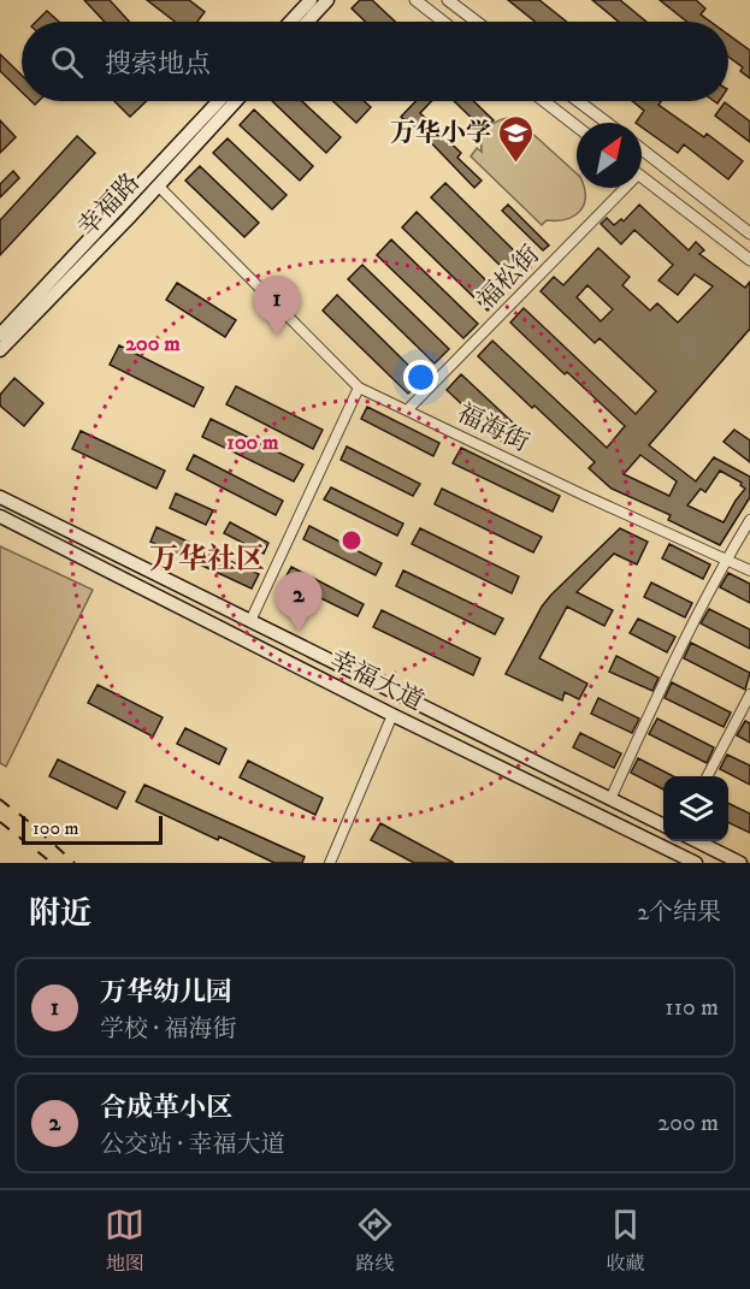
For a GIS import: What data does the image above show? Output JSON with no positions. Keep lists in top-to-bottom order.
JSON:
{
  "streets": {
    "main road": ["幸福路", "幸福大道"],
    "street": ["福松街", "福海街"]
  },
  "crossings": [
    ["幸福路", "福海街"],
    ["福松街", "福海街"]
  ],
  "districts": ["万华社区"],
  "places": {
    "school or university": ["万华小学"]
  },
  "scale_bar": "100 m",
  "north": "top right",
  "page": {
    "search": "搜索地点",
    "pins": ["1", "2"],
    "scale": "100 m",
    "heading": ["附近", "2个结果"],
    "list": [
      {
        "mark": "1",
        "name": "万华幼儿园",
        "note": "学校 · 福海街",
        "value": "110 m"
      },
      {
        "mark": "2",
        "name": "合成革小区",
        "note": "公交站 · 幸福大道",
        "value": "200 m"
      }
    ],
    "nav": ["地图", "路线", "收藏"]
  },
  "rings": ["200 m", "100 m"]
}
